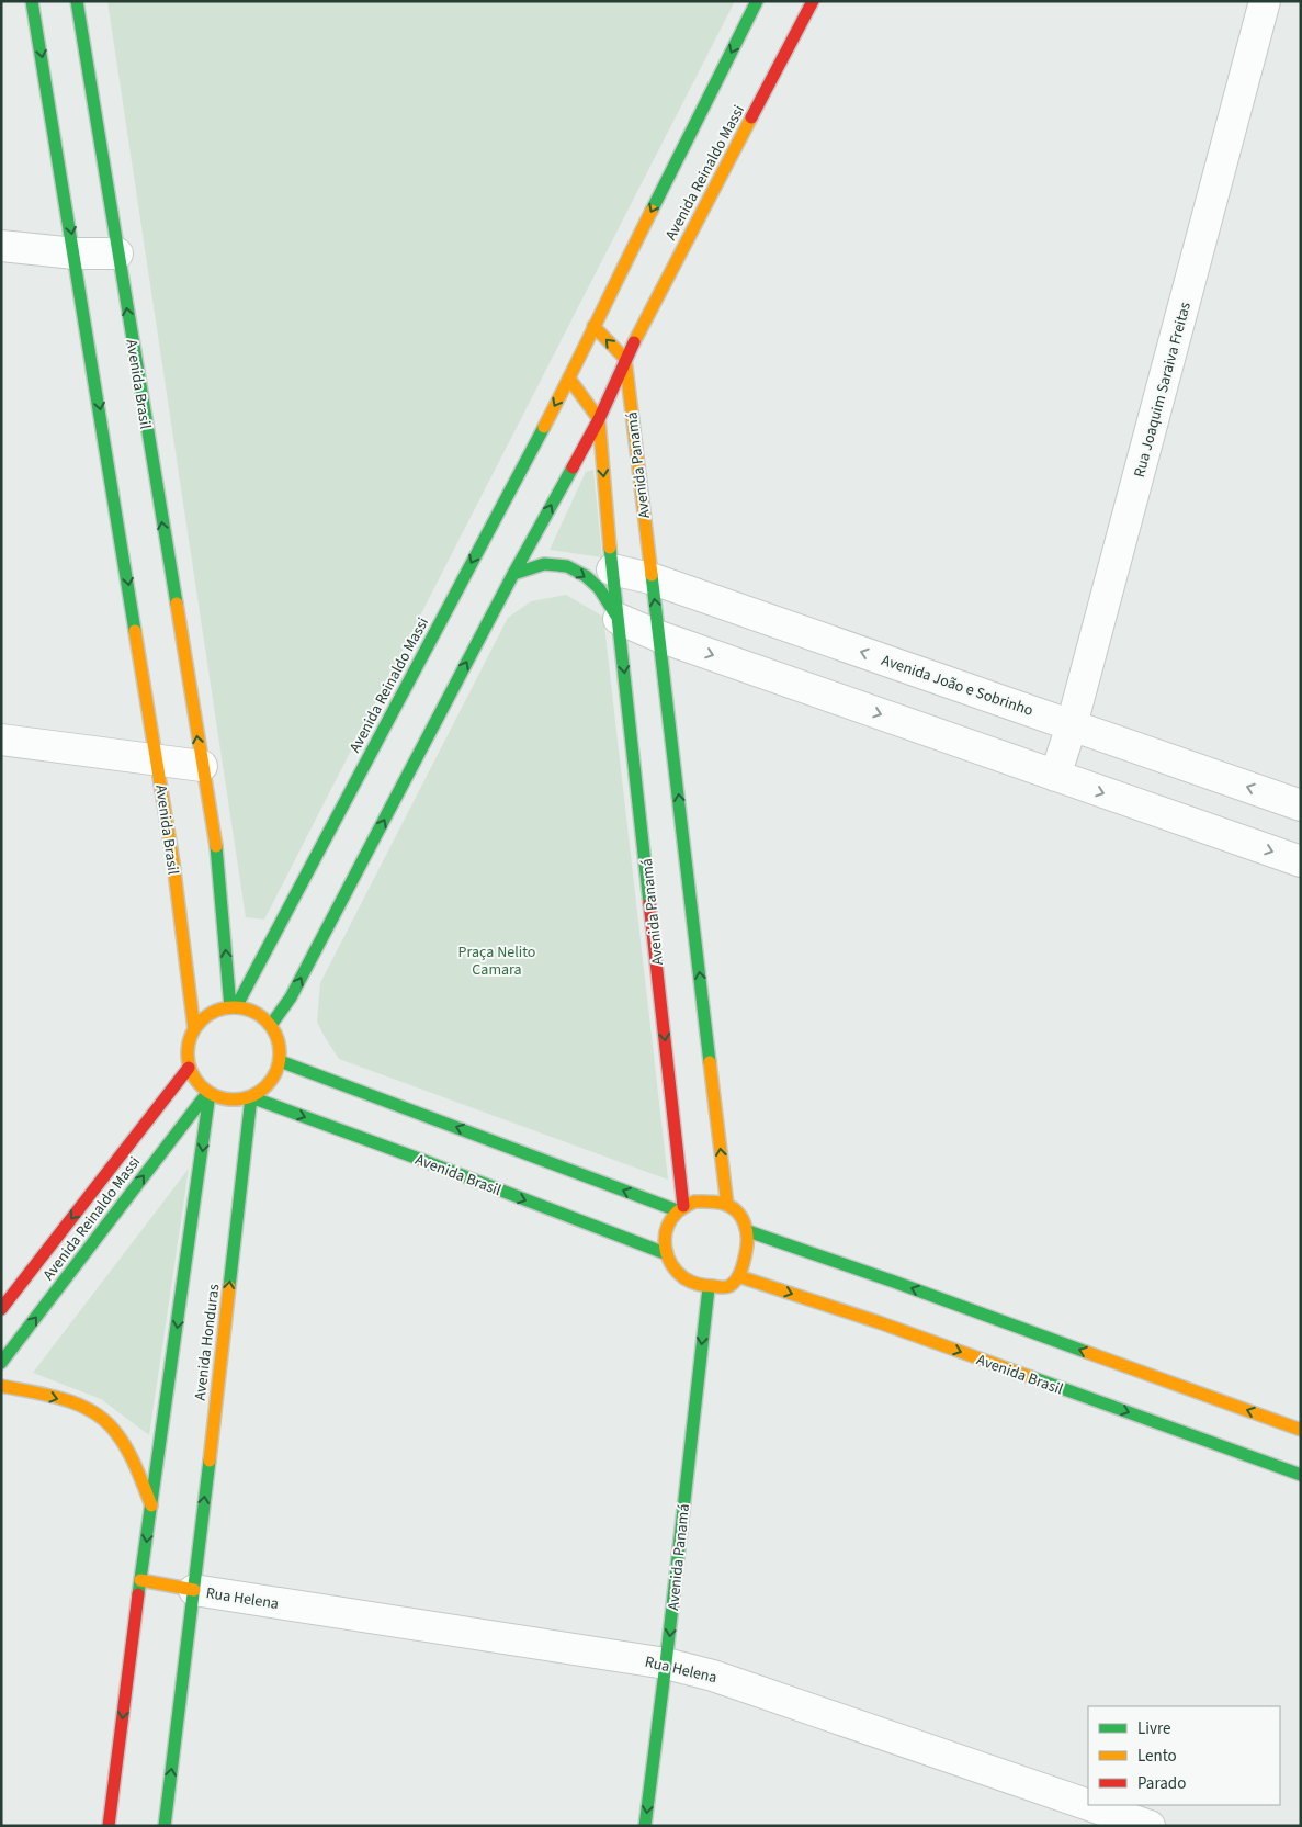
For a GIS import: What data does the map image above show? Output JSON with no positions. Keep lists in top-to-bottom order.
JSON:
{
  "streets": {
    "street": [
      "Avenida Reinaldo Massi",
      "Avenida Brasil",
      "Rua Joaquim Saraiva Freitas",
      "Avenida Panamá",
      "Avenida João e Sobrinho",
      "Avenida Honduras",
      "Rua Helena"
    ]
  },
  "crossings": [
    ["Avenida Reinaldo Massi", "Avenida Brasil"],
    ["Avenida Reinaldo Massi", "Avenida Panamá"],
    ["Avenida Reinaldo Massi", "Avenida Honduras"],
    ["Avenida Brasil", "Avenida Panamá"],
    ["Avenida Brasil", "Avenida Honduras"],
    ["Rua Joaquim Saraiva Freitas", "Avenida João e Sobrinho"],
    ["Avenida Panamá", "Avenida João e Sobrinho"],
    ["Avenida Panamá", "Rua Helena"],
    ["Avenida Honduras", "Rua Helena"]
  ],
  "parks": ["Praça Nelito Camara"],
  "legend": ["Livre", "Lento", "Parado"]
}
